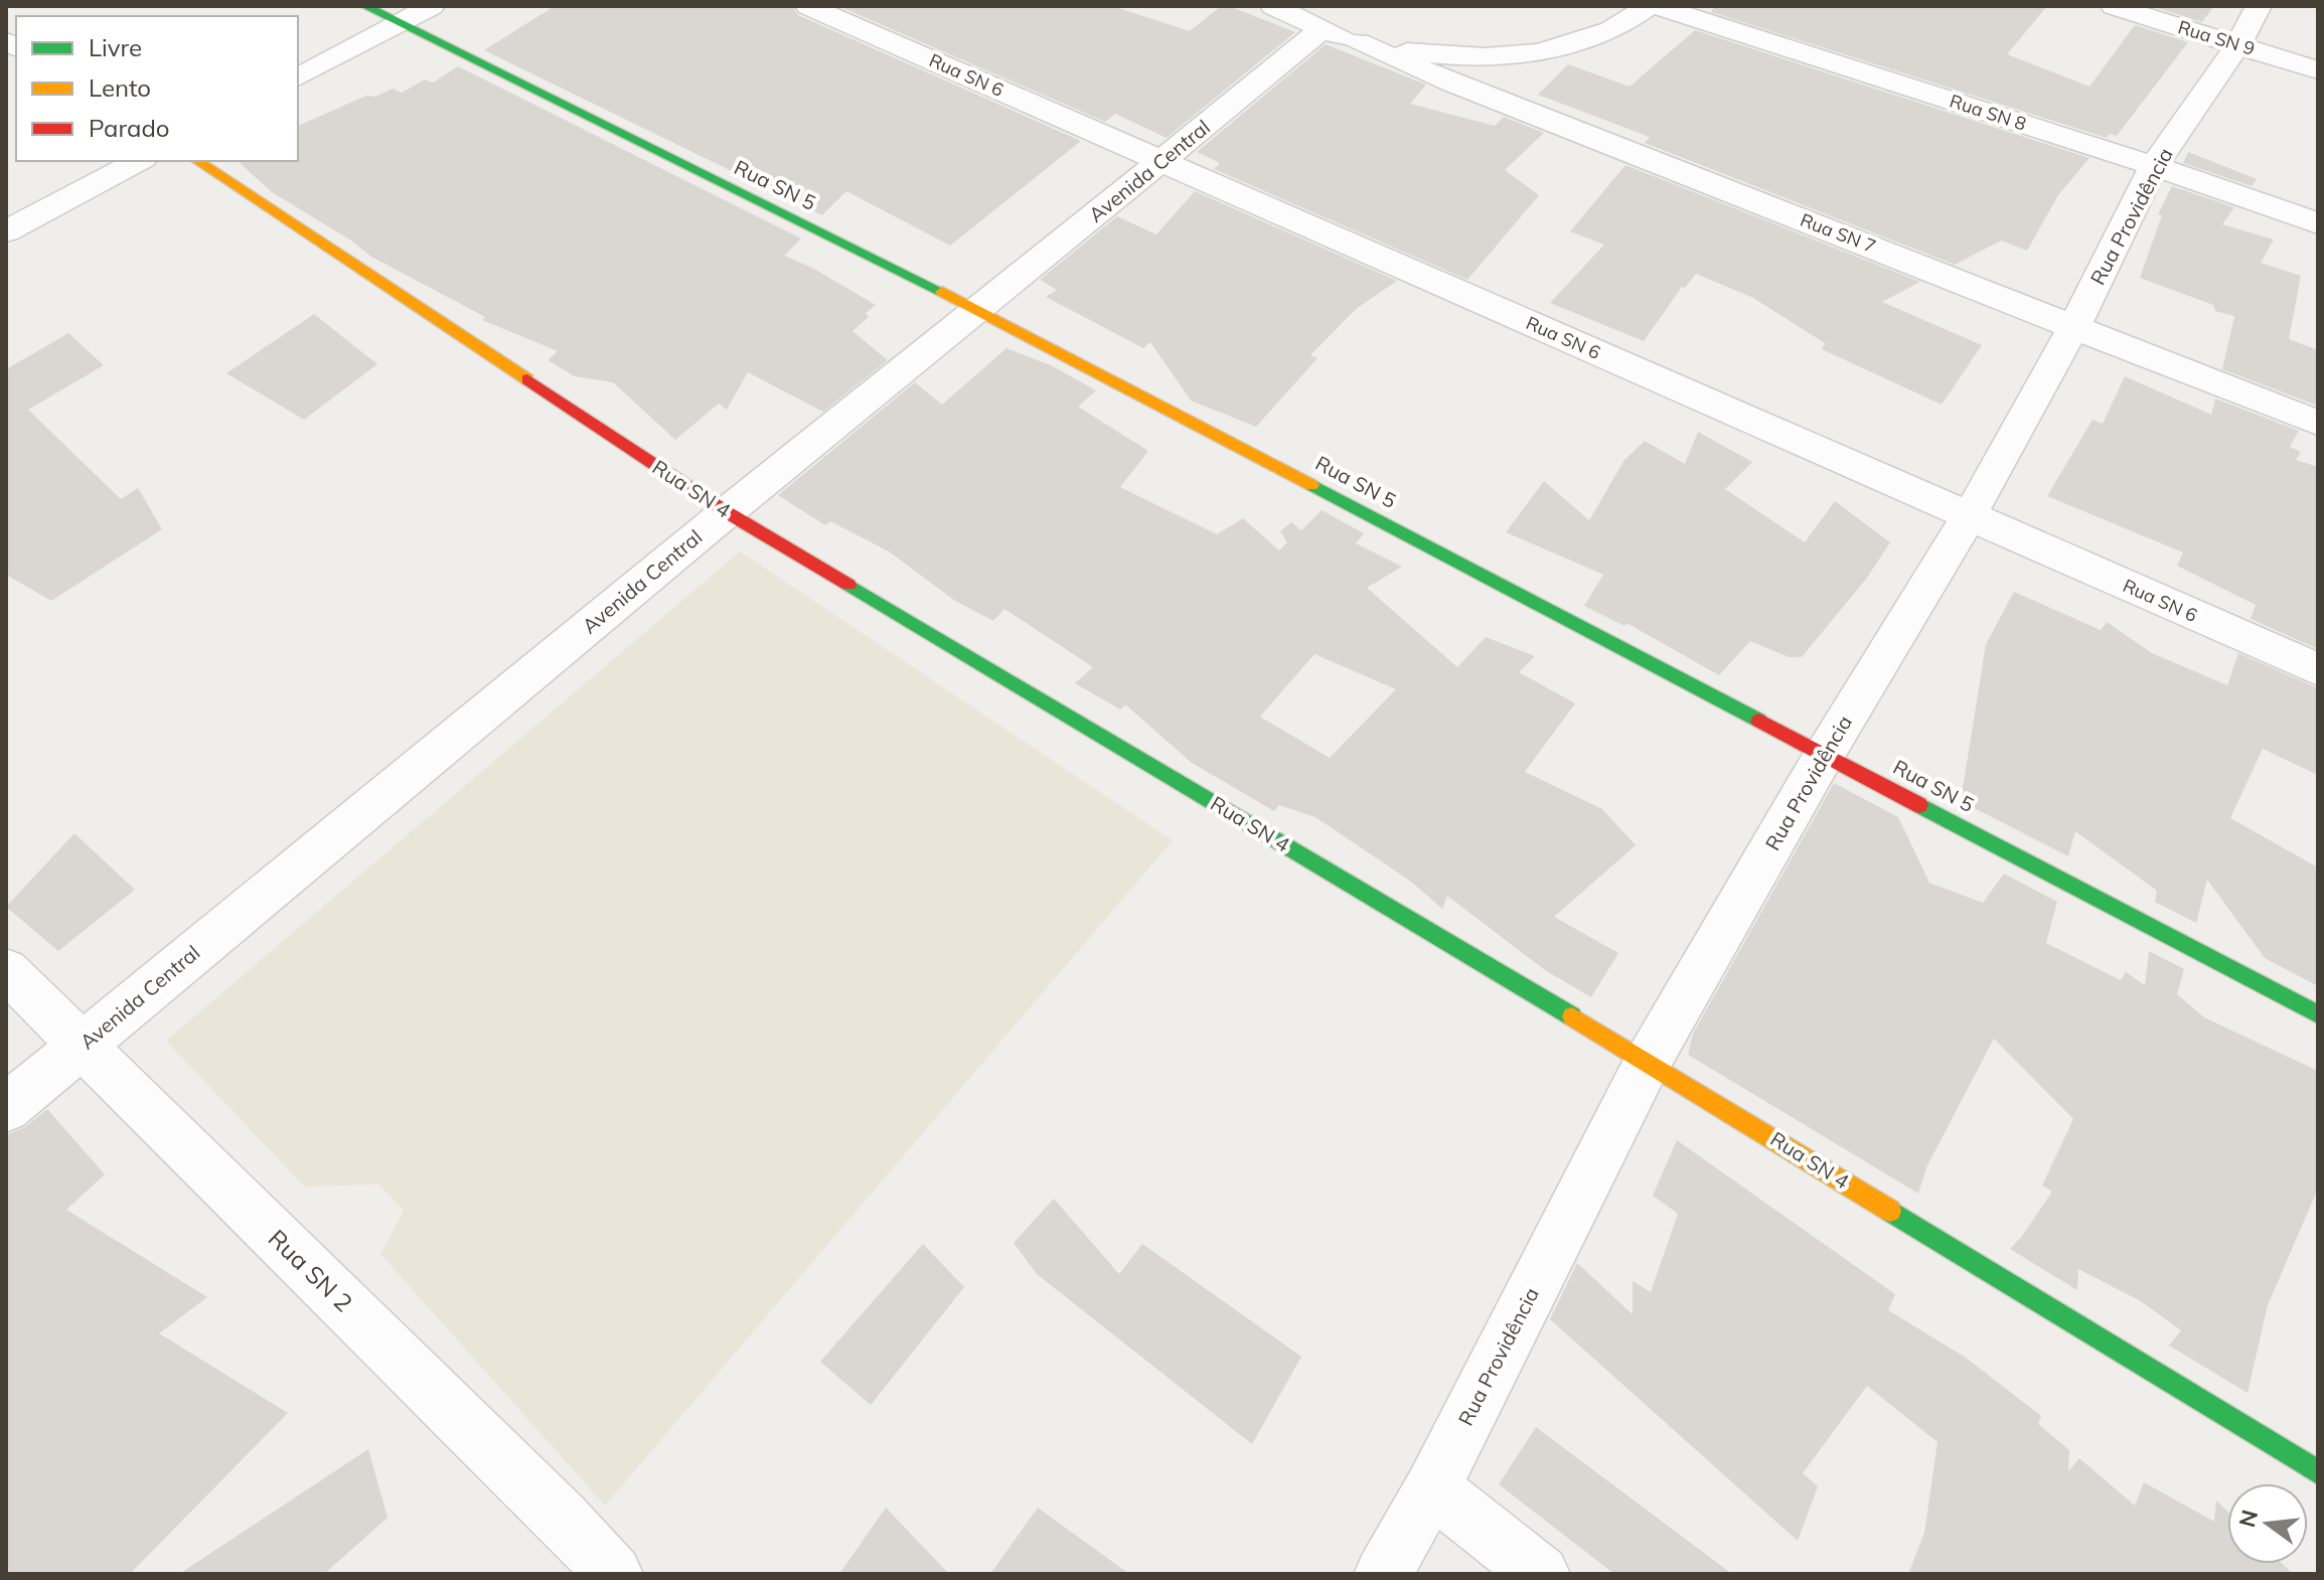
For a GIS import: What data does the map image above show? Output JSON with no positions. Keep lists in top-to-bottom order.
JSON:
{
  "streets": {
    "street": [
      "Rua SN 9",
      "Rua SN 6",
      "Rua SN 8",
      "Avenida Central",
      "Rua SN 5",
      "Rua Providência",
      "Rua SN 7",
      "Rua SN 4",
      "Rua SN 2"
    ]
  },
  "crossings": [
    ["Rua SN 9", "Rua Providência"],
    ["Rua SN 6", "Avenida Central"],
    ["Rua SN 6", "Rua Providência"],
    ["Rua SN 8", "Rua Providência"],
    ["Avenida Central", "Rua SN 5"],
    ["Avenida Central", "Rua SN 4"],
    ["Avenida Central", "Rua SN 2"],
    ["Rua SN 5", "Rua Providência"],
    ["Rua Providência", "Rua SN 7"],
    ["Rua Providência", "Rua SN 4"]
  ],
  "legend": ["Livre", "Lento", "Parado"],
  "north": "left"
}
